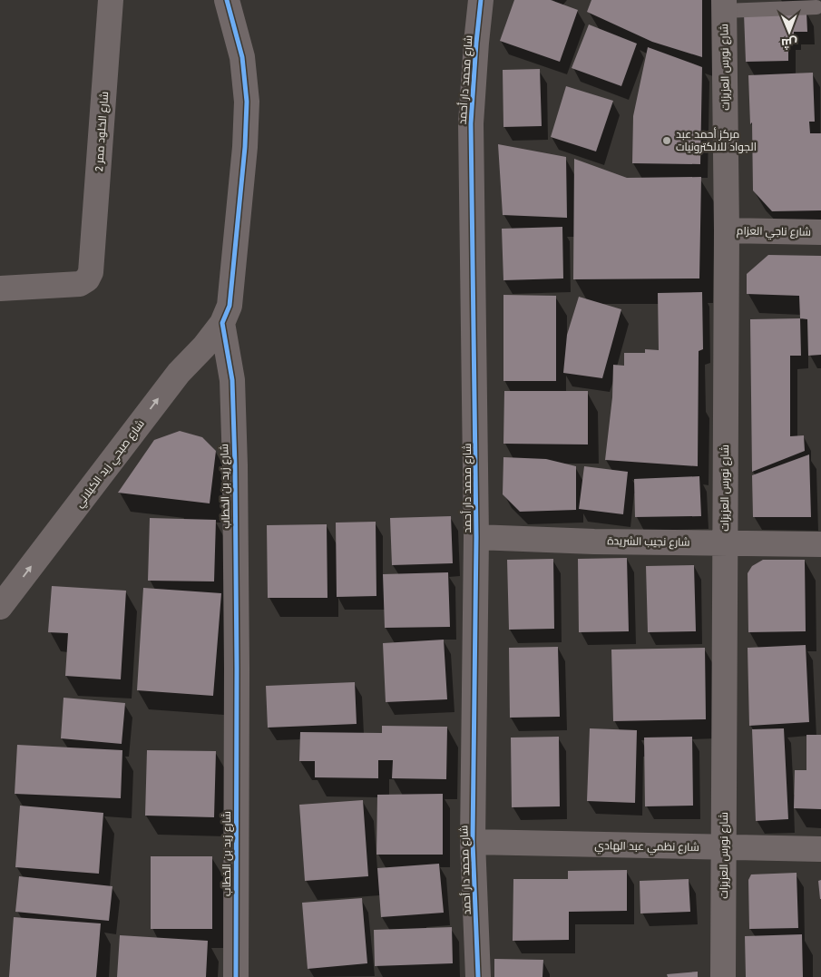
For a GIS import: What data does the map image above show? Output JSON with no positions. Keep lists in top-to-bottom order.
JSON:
{
  "streets": {
    "street": [
      "شارع نورس العزيزات",
      "شارع محمد دار أحمد",
      "شارع الخلود ممر 2",
      "شارع ناجي العزام",
      "شارع صبحي زيد الكيلاني",
      "شارع زيد بن الخطاب",
      "شارع نجيب الشريدة",
      "شارع نظمي عبد الهادي"
    ]
  },
  "crossings": [
    ["شارع نورس العزيزات", "شارع ناجي العزام"],
    ["شارع نورس العزيزات", "شارع نجيب الشريدة"],
    ["شارع نورس العزيزات", "شارع نظمي عبد الهادي"],
    ["شارع محمد دار أحمد", "شارع نجيب الشريدة"],
    ["شارع محمد دار أحمد", "شارع نظمي عبد الهادي"],
    ["شارع صبحي زيد الكيلاني", "شارع زيد بن الخطاب"]
  ],
  "one_way": ["شارع صبحي زيد الكيلاني"],
  "places": ["مركز أحمد عبد الجواد للالكترونيات"],
  "north": "bottom"
}
